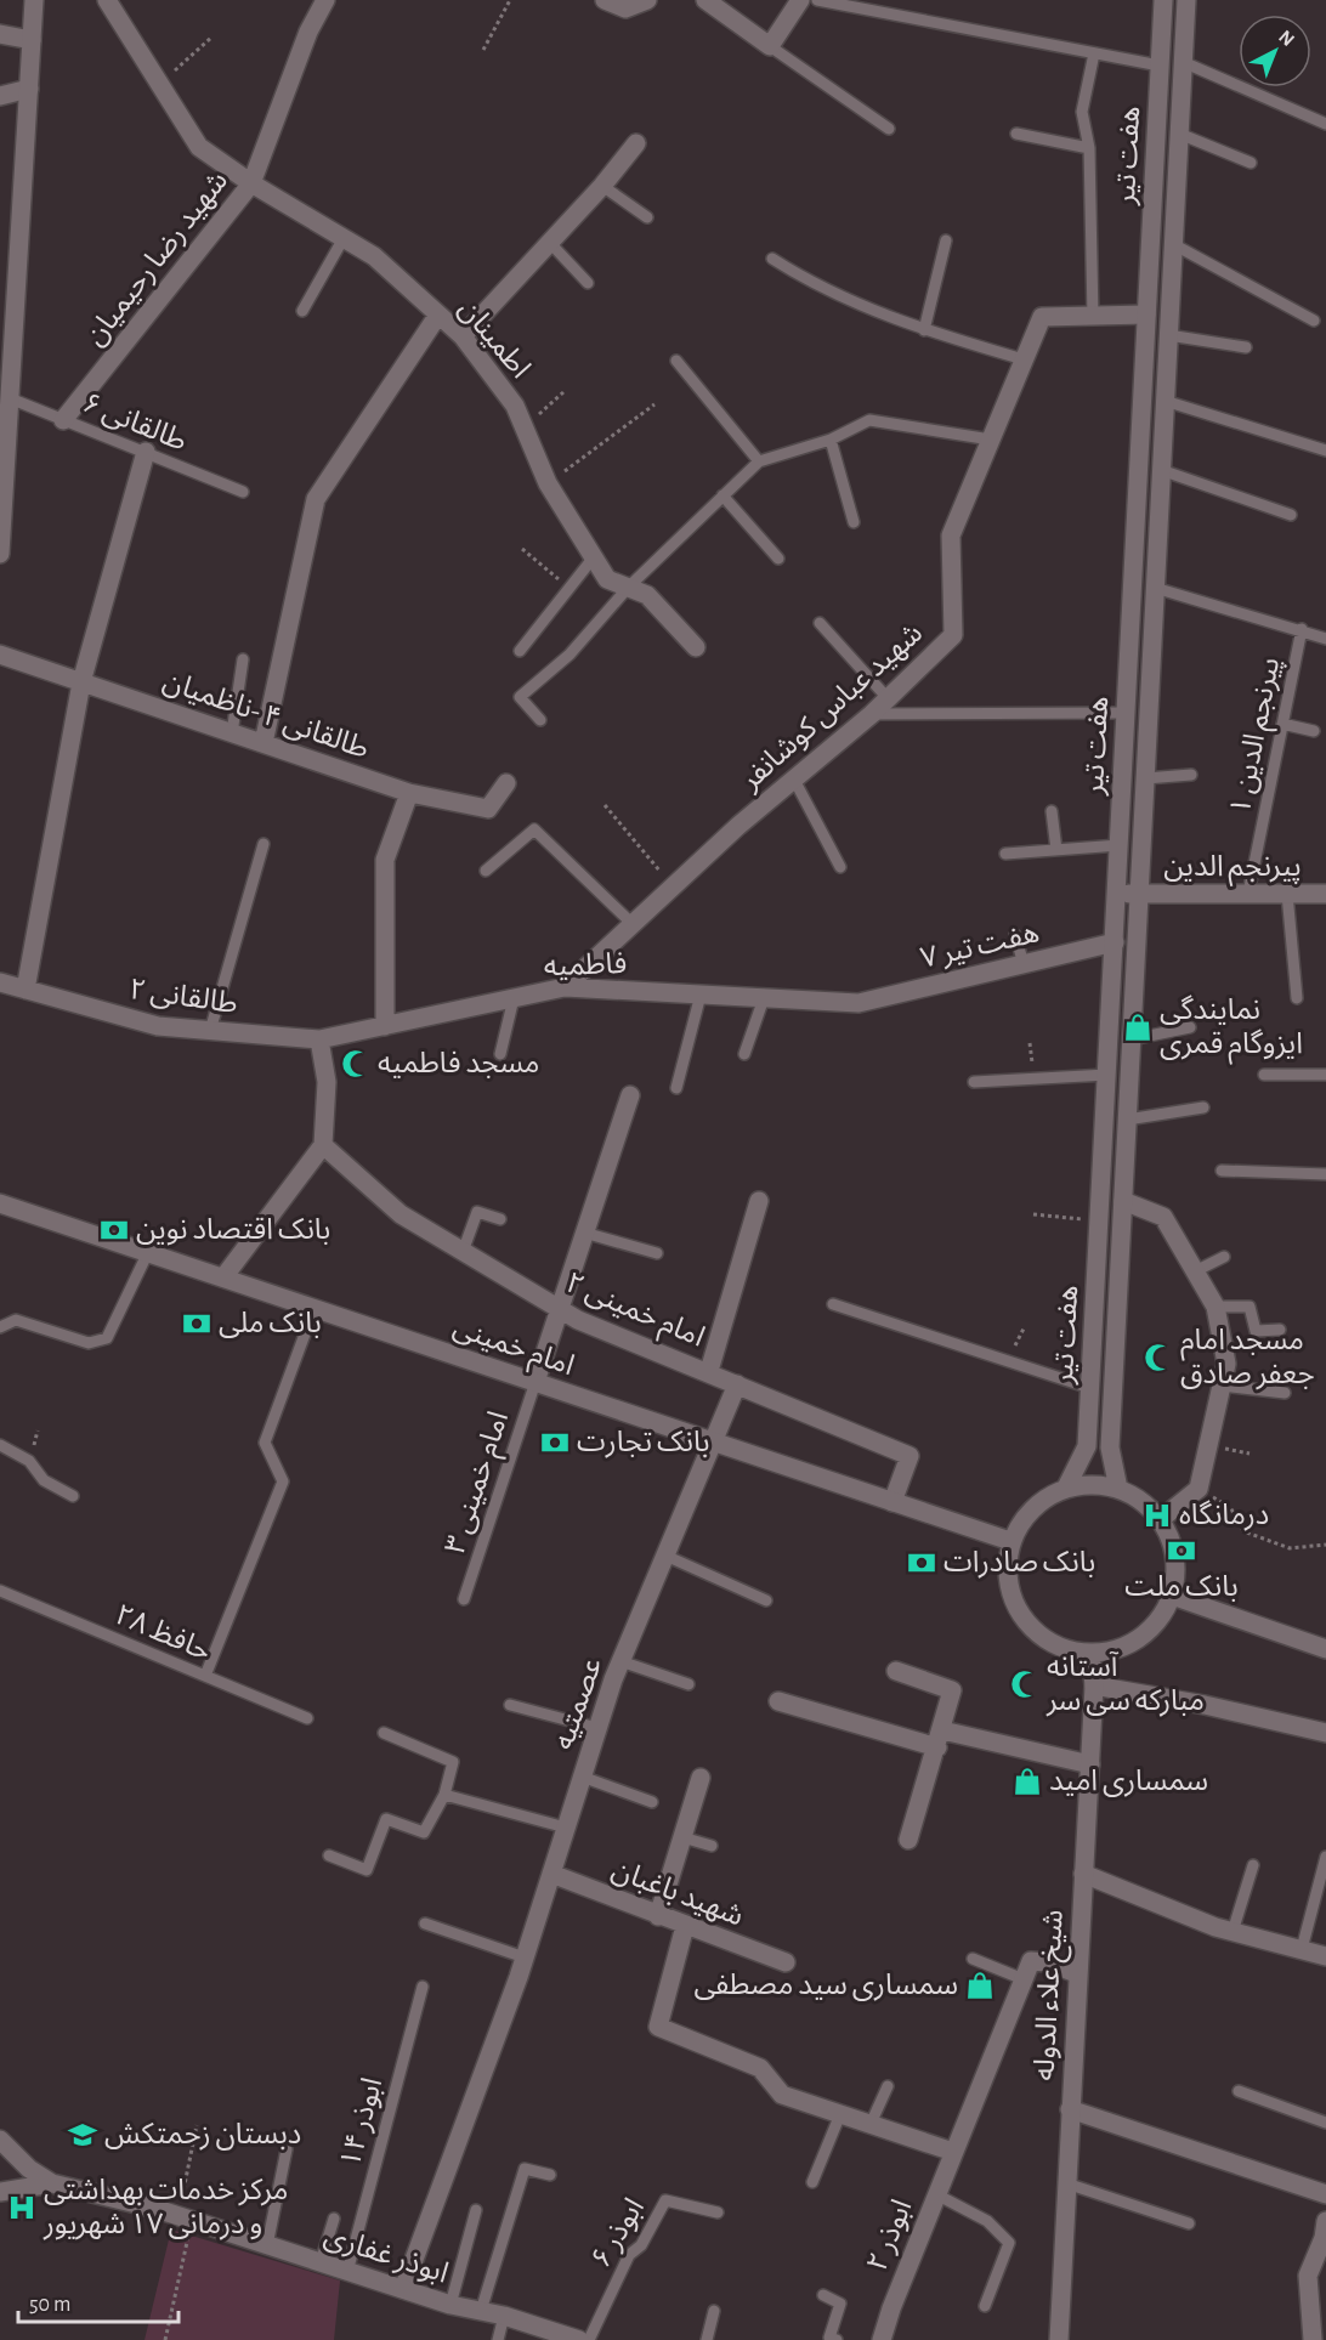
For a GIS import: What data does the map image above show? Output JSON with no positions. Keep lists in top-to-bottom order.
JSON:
{
  "streets": {
    "street": [
      "هفت تیر",
      "شهید رضا رحیمیان",
      "اطمینان",
      "شهید عباس کوشانفر",
      "طالقانی ۴ -ناظمیان",
      "پیرنجم الدین",
      "هفت تیر ۷",
      "فاطمیه",
      "طالقانی ۲",
      "امام خمینی ۲",
      "امام خمینی",
      "عصمتیه",
      "شهید باغبان",
      "شیخ علاء الدوله",
      "ابوذر ۲",
      "ابوذر غفاری"
    ],
    "lane": [
      "طالقانی ۶",
      "پیرنجم الدین ۱",
      "امام خمینی ۳",
      "حافظ ۲۸",
      "ابوذر ۱۴",
      "ابوذر ۶"
    ]
  },
  "crossings": [
    ["هفت تیر", "پیرنجم الدین"],
    ["هفت تیر", "هفت تیر ۷"],
    ["هفت تیر", "امام خمینی"],
    ["هفت تیر", "شیخ علاء الدوله"],
    ["شهید رضا رحیمیان", "اطمینان"],
    ["شهید رضا رحیمیان", "طالقانی ۶"],
    ["شهید عباس کوشانفر", "فاطمیه"],
    ["پیرنجم الدین ۱", "پیرنجم الدین"],
    ["هفت تیر ۷", "فاطمیه"],
    ["فاطمیه", "طالقانی ۲"],
    ["امام خمینی ۲", "امام خمینی"],
    ["امام خمینی ۲", "عصمتیه"],
    ["امام خمینی", "امام خمینی ۳"],
    ["امام خمینی", "عصمتیه"],
    ["امام خمینی", "شیخ علاء الدوله"],
    ["عصمتیه", "شهید باغبان"],
    ["عصمتیه", "ابوذر غفاری"],
    ["ابوذر ۱۴", "ابوذر غفاری"]
  ],
  "places": {
    "shop": ["نمایندگی ایزوگام قمری", "سمساری امید", "سمساری سید مصطفی"],
    "mosque": ["مسجد فاطمیه", "مسجد امام جعفر صادق", "آستانه مبارکه سی سر"],
    "bank": [
      "بانک اقتصاد نوین",
      "بانک ملی",
      "بانک تجارت",
      "بانک ملت",
      "بانک صادرات"
    ],
    "hospital": ["درمانگاه", "مرکز خدمات بهداشتی و درمانی ۱۷ شهریور"],
    "school or university": ["دبستان زحمتکش"]
  },
  "scale_bar": "50 m",
  "north": "top right"
}
